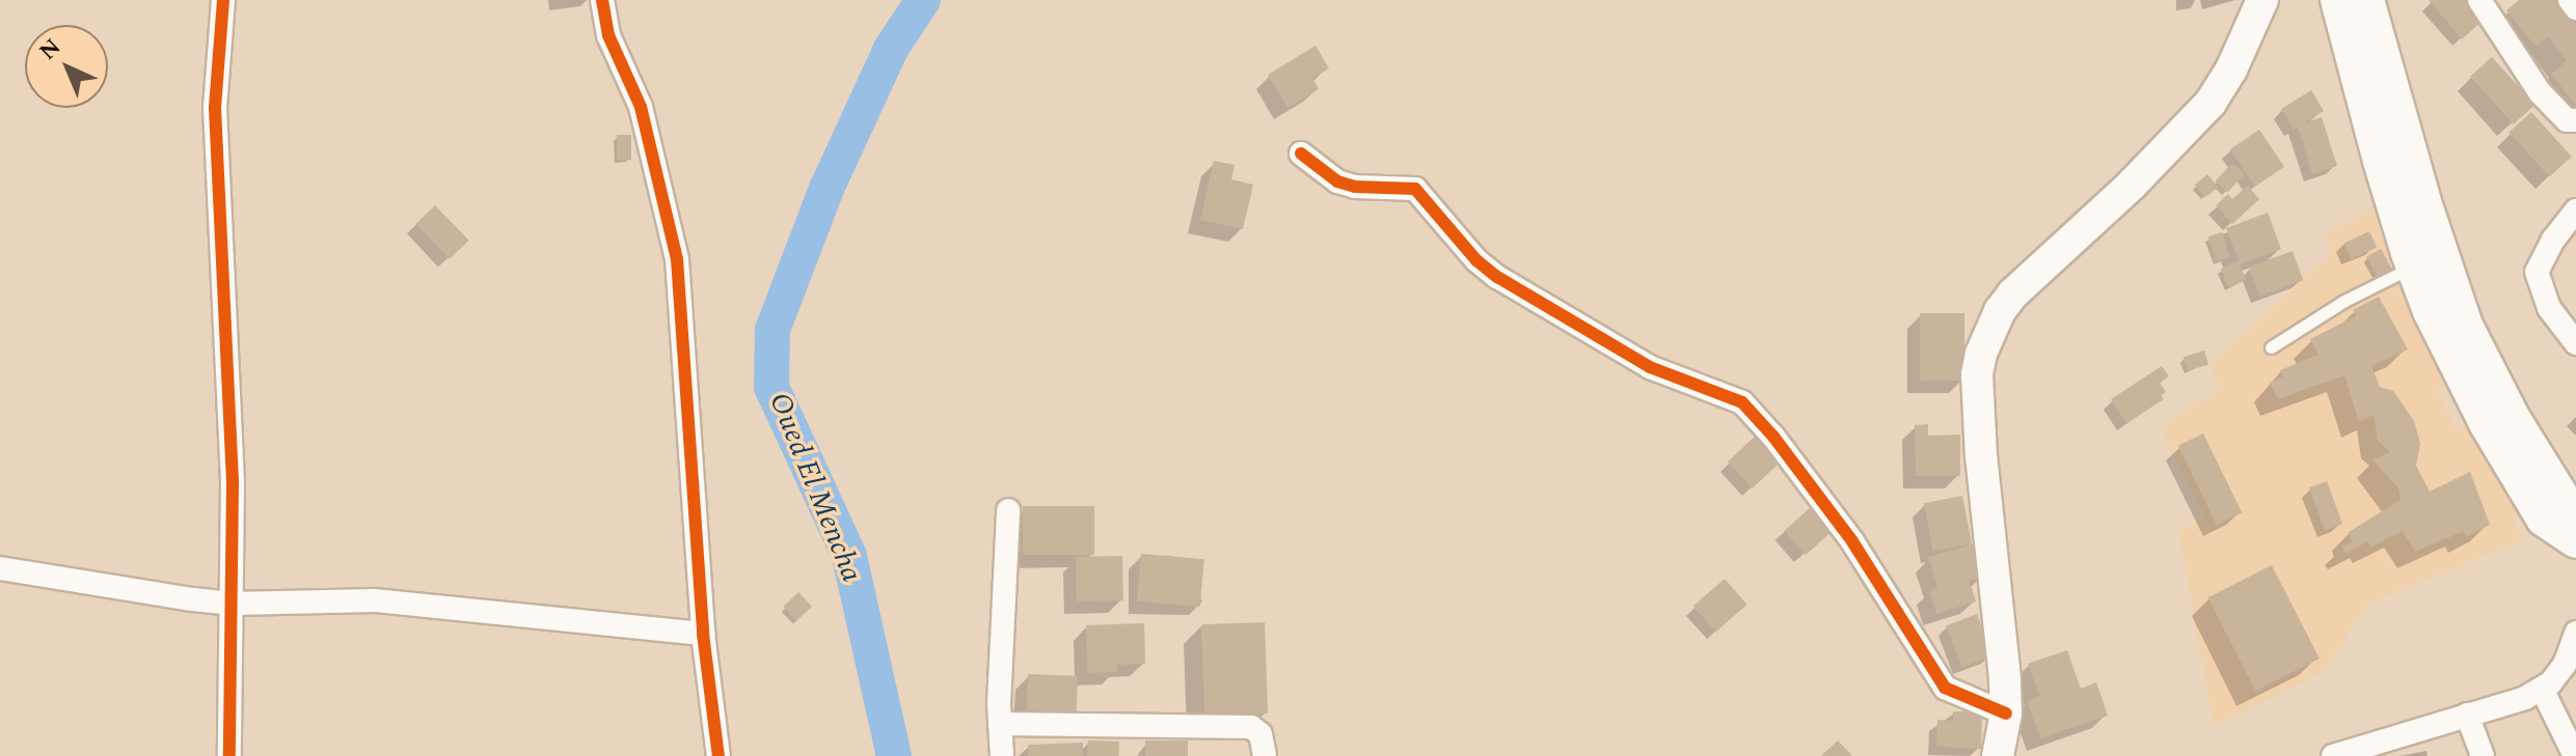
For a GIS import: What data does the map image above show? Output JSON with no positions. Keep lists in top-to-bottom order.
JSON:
{
  "water": ["Oued El Mencha"],
  "north": "top left"
}
